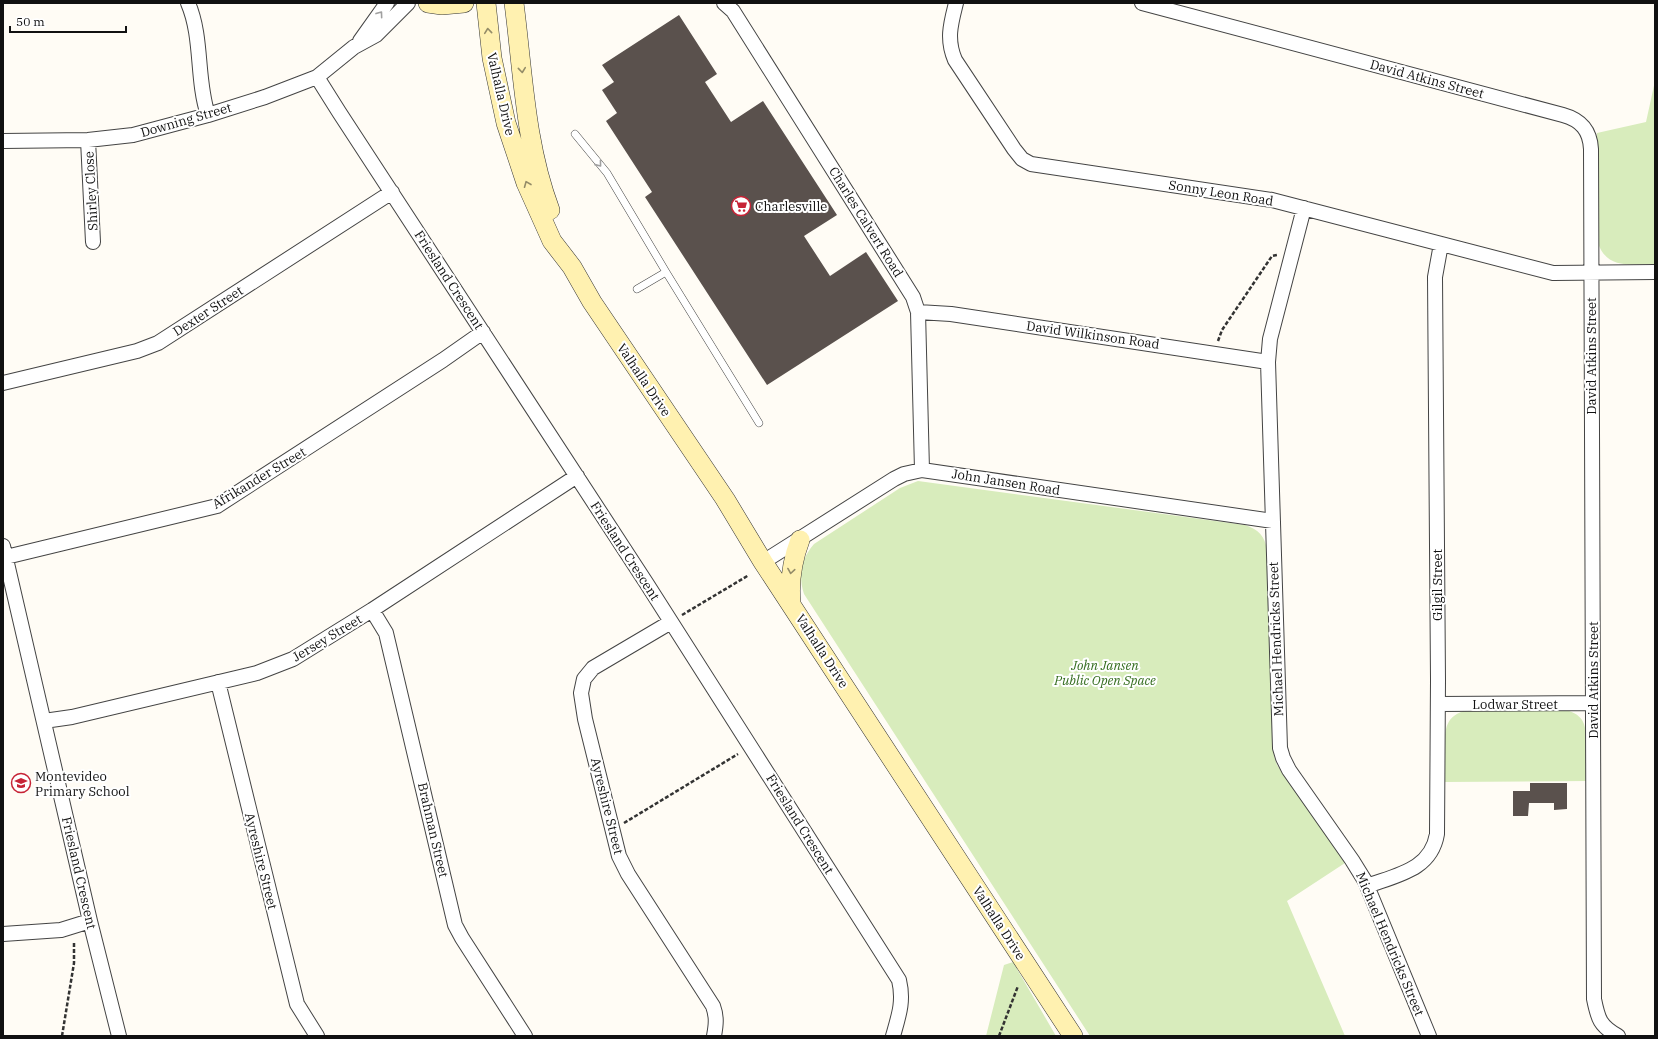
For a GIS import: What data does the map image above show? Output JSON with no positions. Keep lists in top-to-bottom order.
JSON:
{
  "streets": {
    "main road": ["Valhalla Drive"],
    "street": [
      "David Atkins Street",
      "Downing Street",
      "Shirley Close",
      "Sonny Leon Road",
      "Charles Calvert Road",
      "Friesland Crescent",
      "Dexter Street",
      "David Wilkinson Road",
      "Afrikander Street",
      "John Jansen Road",
      "Gilgil Street",
      "Jersey Street",
      "Michael Hendricks Street",
      "Lodwar Street",
      "Ayreshire Street",
      "Brahman Street"
    ]
  },
  "crossings": [
    ["David Atkins Street", "Sonny Leon Road"],
    ["David Atkins Street", "Lodwar Street"],
    ["Valhalla Drive", "John Jansen Road"],
    ["Downing Street", "Shirley Close"],
    ["Downing Street", "Friesland Crescent"],
    ["Sonny Leon Road", "Gilgil Street"],
    ["Sonny Leon Road", "Michael Hendricks Street"],
    ["Charles Calvert Road", "David Wilkinson Road"],
    ["Charles Calvert Road", "John Jansen Road"],
    ["Friesland Crescent", "Dexter Street"],
    ["Friesland Crescent", "Afrikander Street"],
    ["Friesland Crescent", "Jersey Street"],
    ["Friesland Crescent", "Ayreshire Street"],
    ["David Wilkinson Road", "Michael Hendricks Street"],
    ["John Jansen Road", "Michael Hendricks Street"],
    ["Gilgil Street", "Michael Hendricks Street"],
    ["Gilgil Street", "Lodwar Street"],
    ["Jersey Street", "Ayreshire Street"],
    ["Jersey Street", "Brahman Street"]
  ],
  "parks": ["John Jansen Public Open Space"],
  "places": {
    "supermarket": ["Charlesville"],
    "school or university": ["Montevideo Primary School"]
  },
  "scale_bar": "50 m"
}
